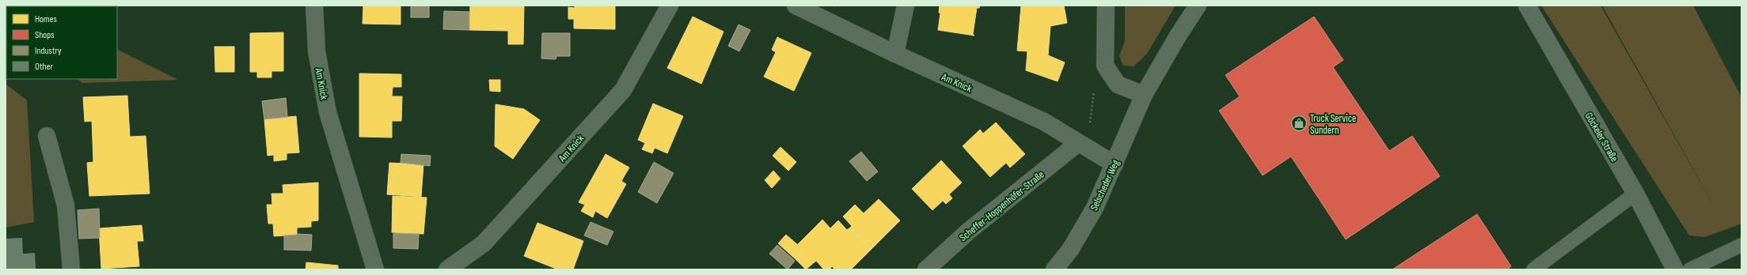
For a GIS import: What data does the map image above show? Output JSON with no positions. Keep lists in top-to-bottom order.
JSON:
{
  "streets": {
    "street": [
      "Am Knick",
      "Göckeler Straße",
      "Selscheder Weg",
      "Scheffer-Hoppenhöfer-Straße"
    ]
  },
  "crossings": [
    ["Am Knick", "Selscheder Weg"],
    ["Am Knick", "Scheffer-Hoppenhöfer-Straße"]
  ],
  "places": {
    "shop": ["Truck Service Sundern"]
  },
  "legend": [
    "Homes",
    "Shops",
    "Industry",
    "Other"
  ]
}
